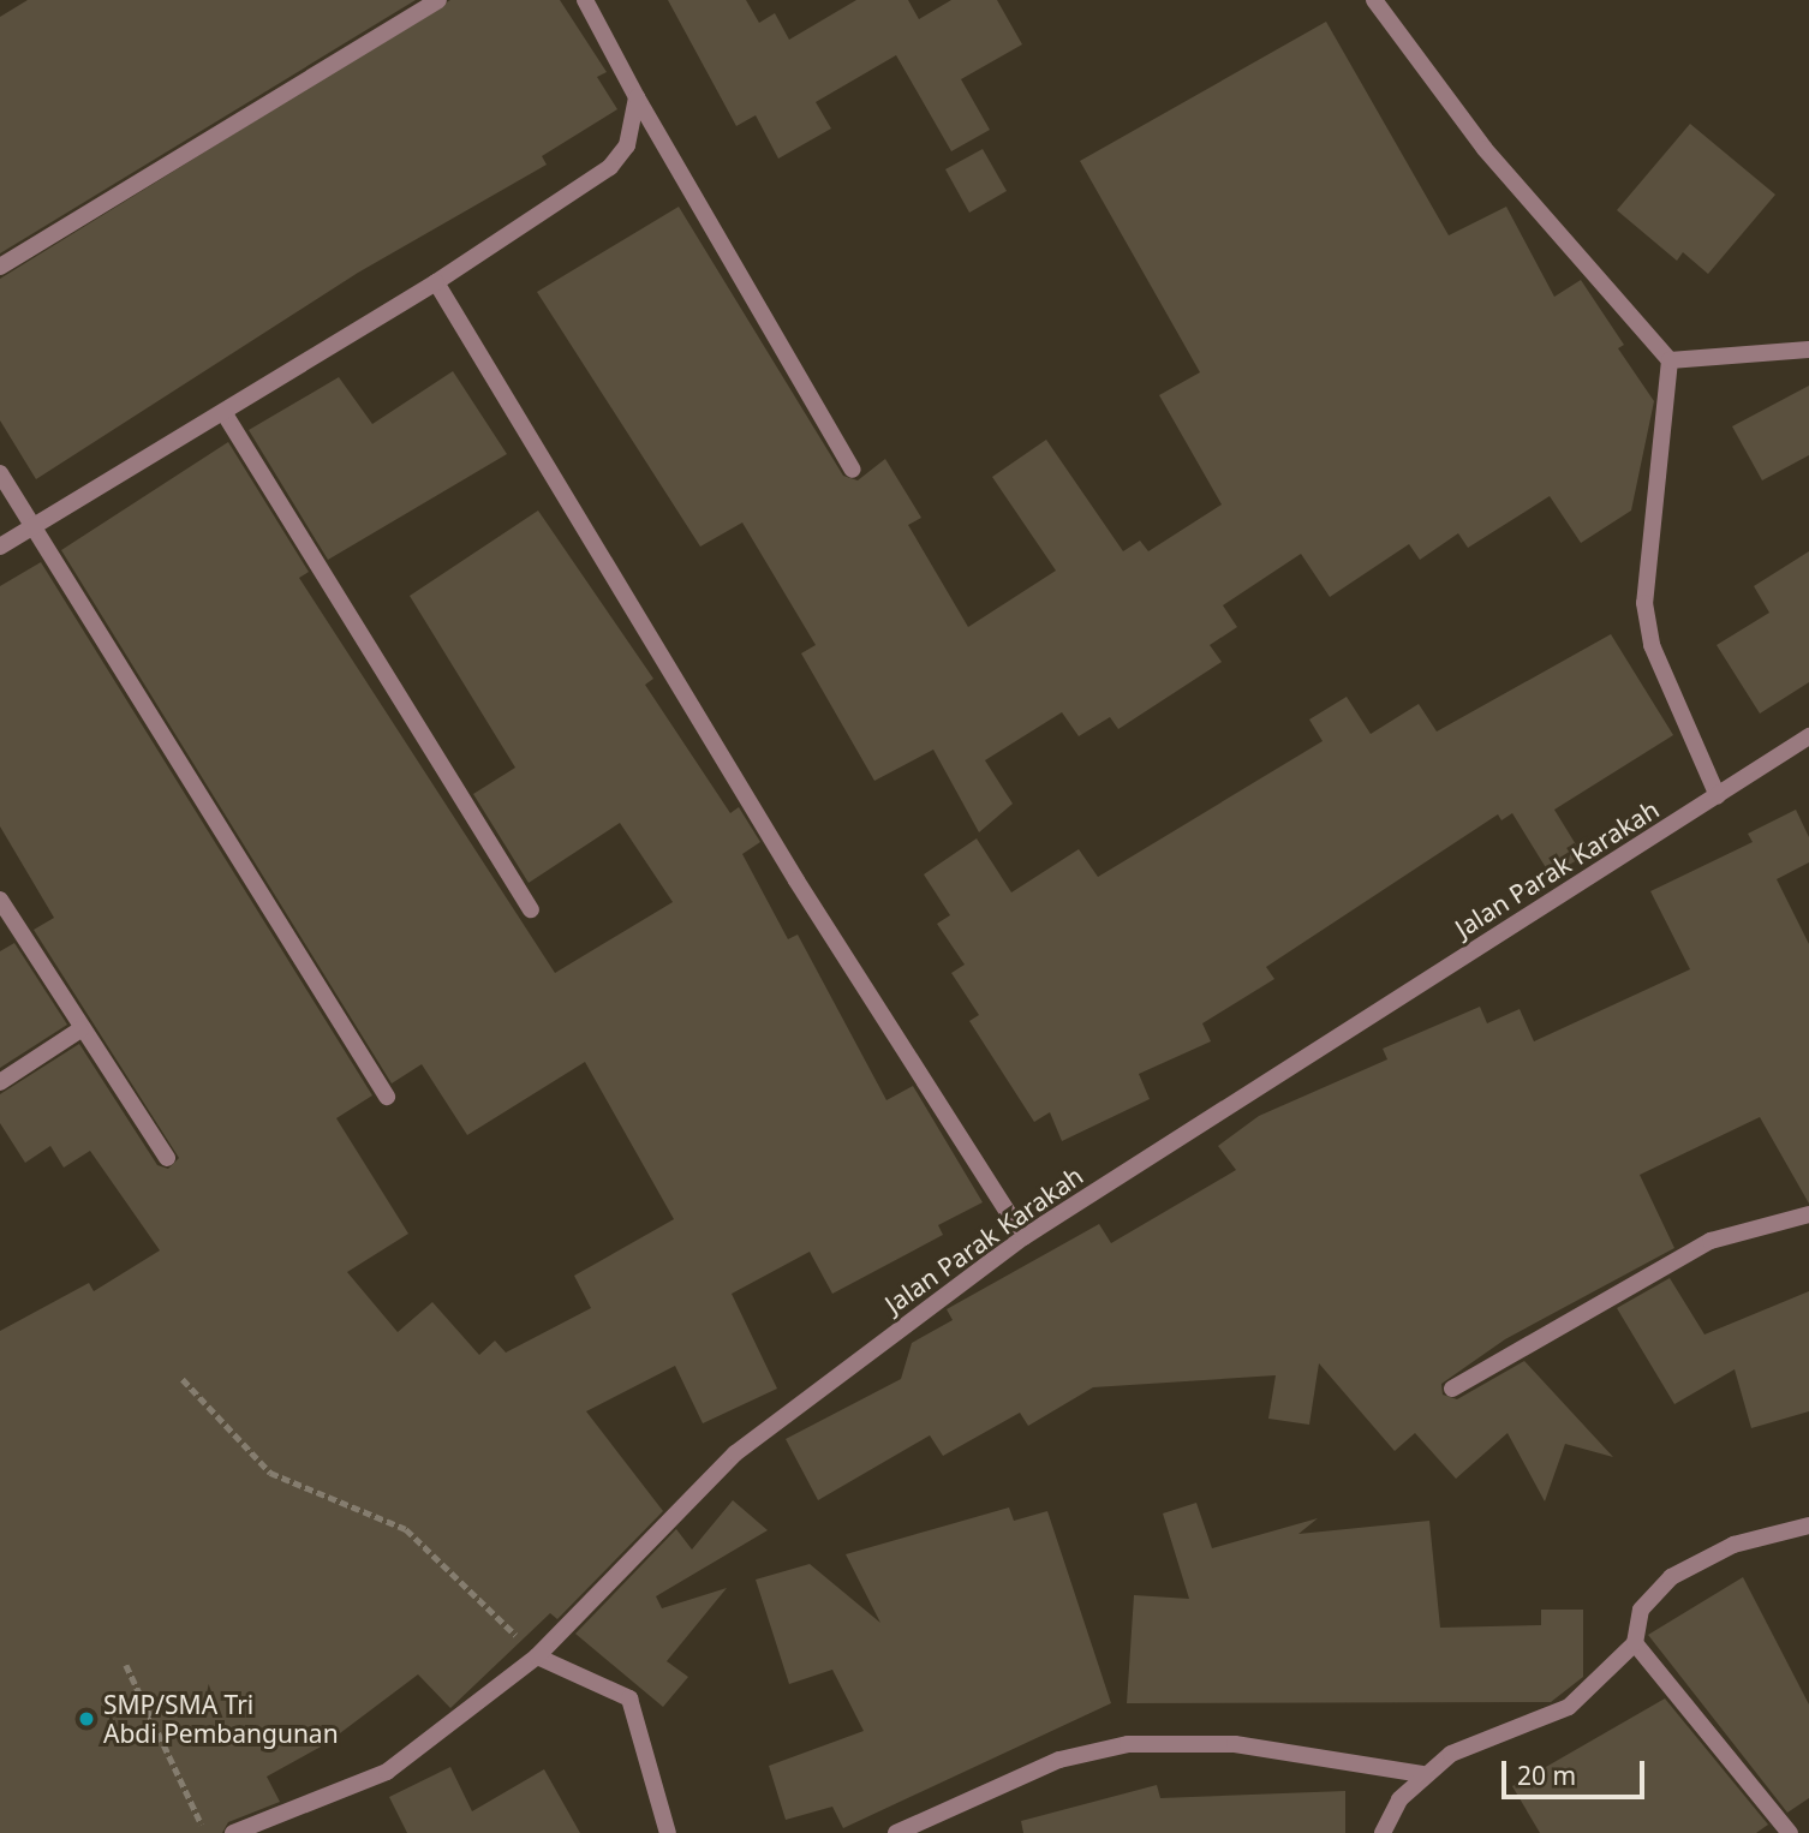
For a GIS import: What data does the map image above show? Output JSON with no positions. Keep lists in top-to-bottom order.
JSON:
{
  "streets": {
    "street": ["Jalan Parak Karakah"]
  },
  "places": ["SMP/SMA Tri Abdi Pembangunan"],
  "scale_bar": "20 m"
}
